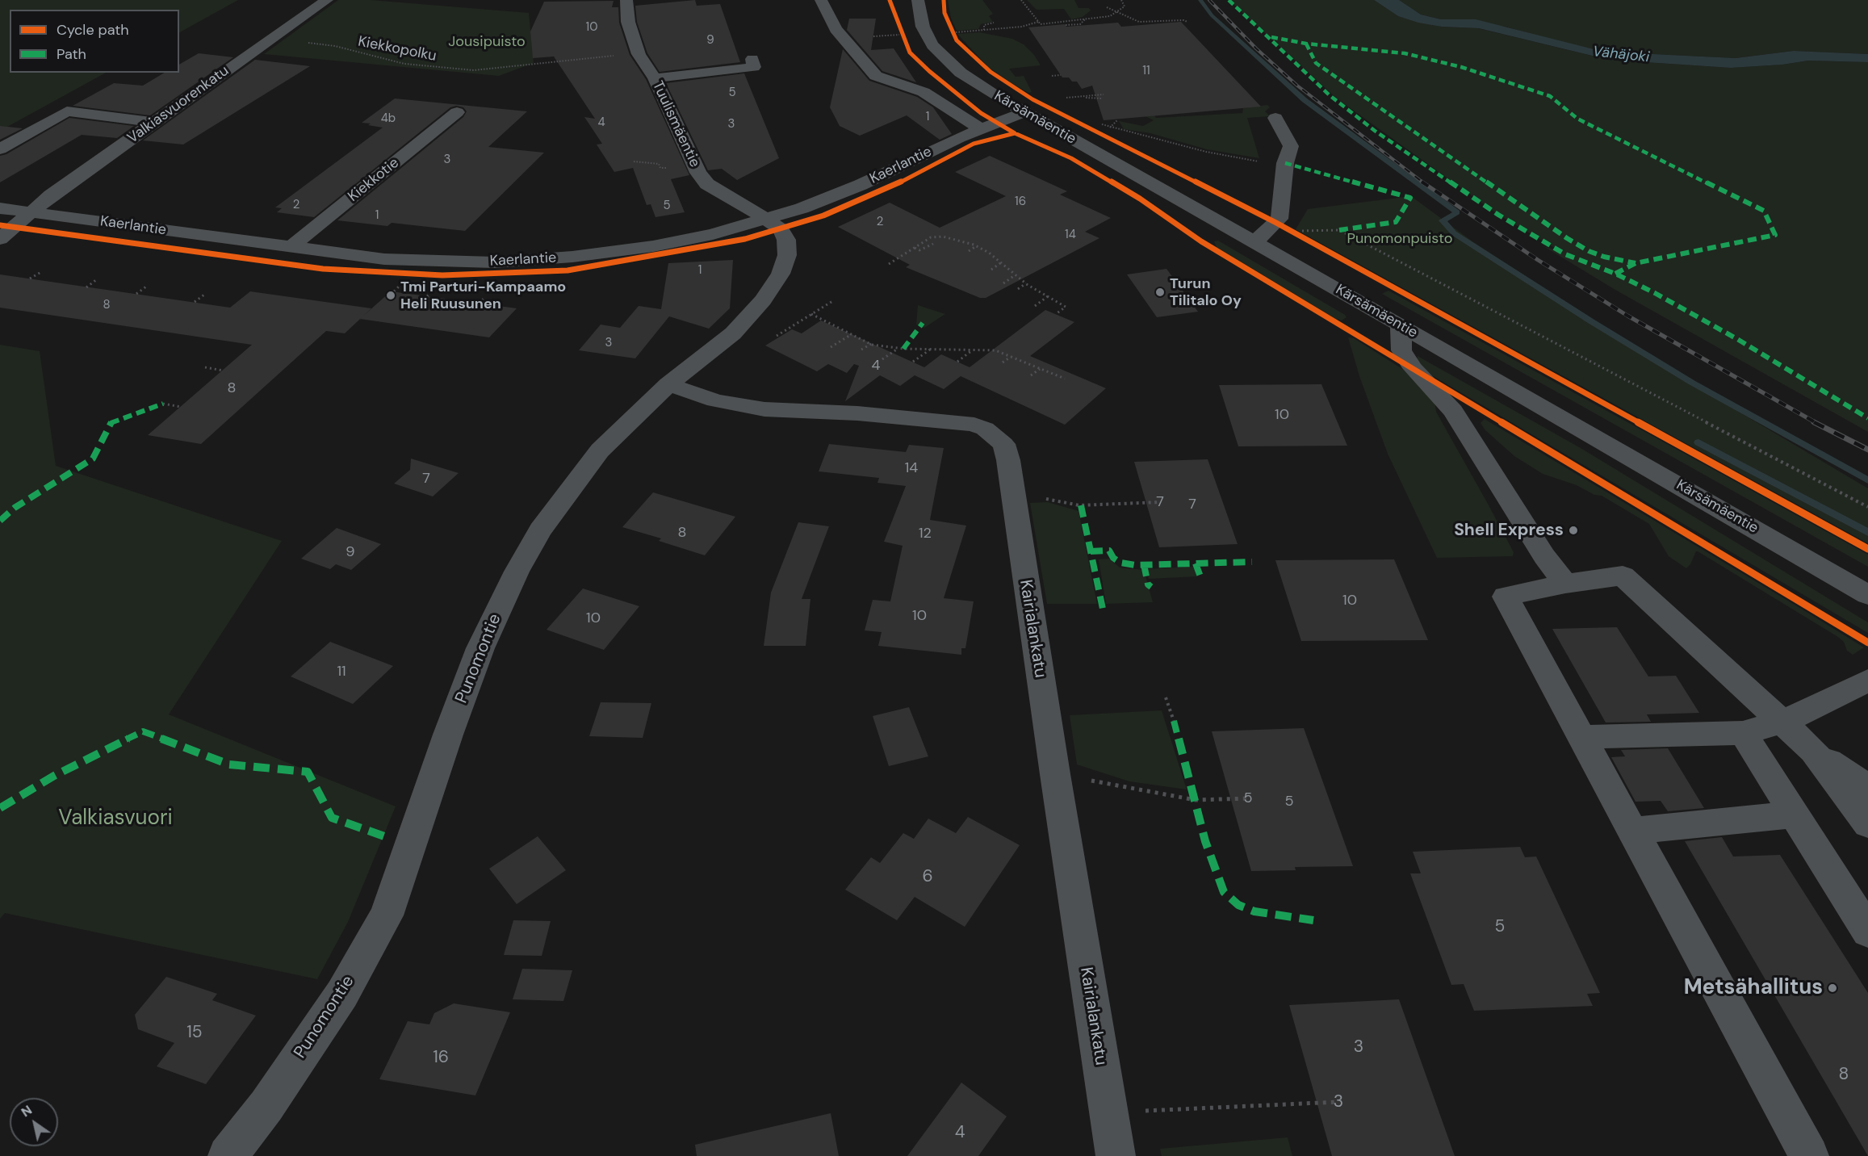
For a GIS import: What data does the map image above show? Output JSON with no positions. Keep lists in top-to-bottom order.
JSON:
{
  "streets": {
    "street": [
      "Valkiasvuorenkatu",
      "Kärsämäentie",
      "Tuulismäentie",
      "Kaerlantie",
      "Kiekkotie",
      "Kairialankatu",
      "Punomontie"
    ],
    "path": ["Kiekkopolku"]
  },
  "crossings": [
    ["Kiekkopolku", "Valkiasvuorenkatu"],
    ["Kiekkopolku", "Tuulismäentie"],
    ["Valkiasvuorenkatu", "Kaerlantie"],
    ["Kärsämäentie", "Kaerlantie"],
    ["Tuulismäentie", "Kaerlantie"],
    ["Tuulismäentie", "Punomontie"],
    ["Kaerlantie", "Kiekkotie"],
    ["Kaerlantie", "Punomontie"],
    ["Kairialankatu", "Punomontie"]
  ],
  "water": ["Vähäjoki"],
  "parks": ["Jousipuisto", "Punomonpuisto", "Valkiasvuori"],
  "places": [
    "Turun Tilitalo Oy",
    "Tmi Parturi-Kampaamo Heli Ruusunen",
    "Shell Express",
    "Metsähallitus"
  ],
  "house_numbers": [
    "10",
    "9",
    "11",
    "5",
    "1",
    "4b",
    "4",
    "3",
    "3",
    "16",
    "2",
    "5",
    "1",
    "2",
    "14",
    "1",
    "8",
    "3",
    "4",
    "8",
    "10",
    "14",
    "7",
    "7",
    "7",
    "8",
    "12",
    "9",
    "10",
    "10",
    "10",
    "11",
    "5",
    "5",
    "6",
    "5",
    "15",
    "3",
    "16",
    "8",
    "3",
    "4"
  ],
  "legend": ["Cycle path", "Path"],
  "north": "top left"
}
